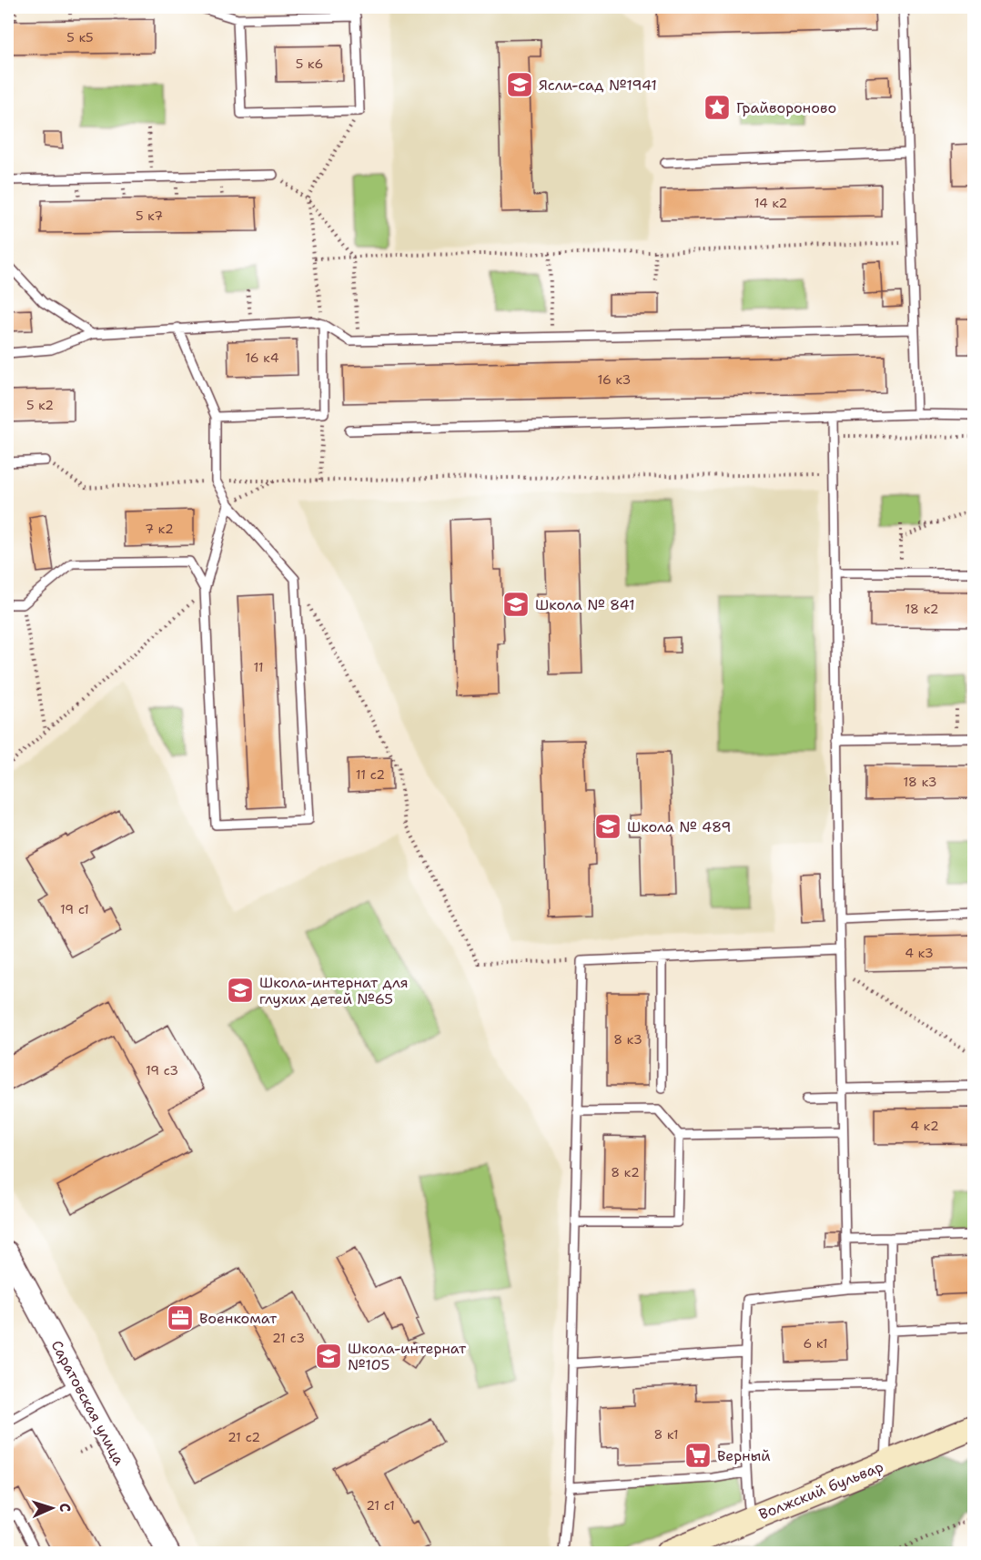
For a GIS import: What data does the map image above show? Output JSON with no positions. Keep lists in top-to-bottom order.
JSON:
{
  "streets": {
    "main road": ["Волжский бульвар"],
    "street": ["Саратовская улица"]
  },
  "places": {
    "school or university": [
      "Ясли-сад №1941",
      "Школа № 841",
      "Школа № 489",
      "Школа-интернат для глухих детей №65",
      "Школа-интернат №105"
    ],
    "place": ["Грайвороново"],
    "office": ["Военкомат"],
    "supermarket": ["Верный"]
  },
  "house_numbers": [
    "5 к5",
    "5 к6",
    "14 к2",
    "5 к7",
    "16 к4",
    "16 к3",
    "5 к2",
    "7 к2",
    "18 к2",
    "11",
    "11 с2",
    "18 к3",
    "19 с1",
    "4 к3",
    "8 к3",
    "19 с3",
    "4 к2",
    "8 к2",
    "21 с3",
    "6 к1",
    "8 к1",
    "21 с2",
    "21 с1"
  ],
  "north": "right"
}
